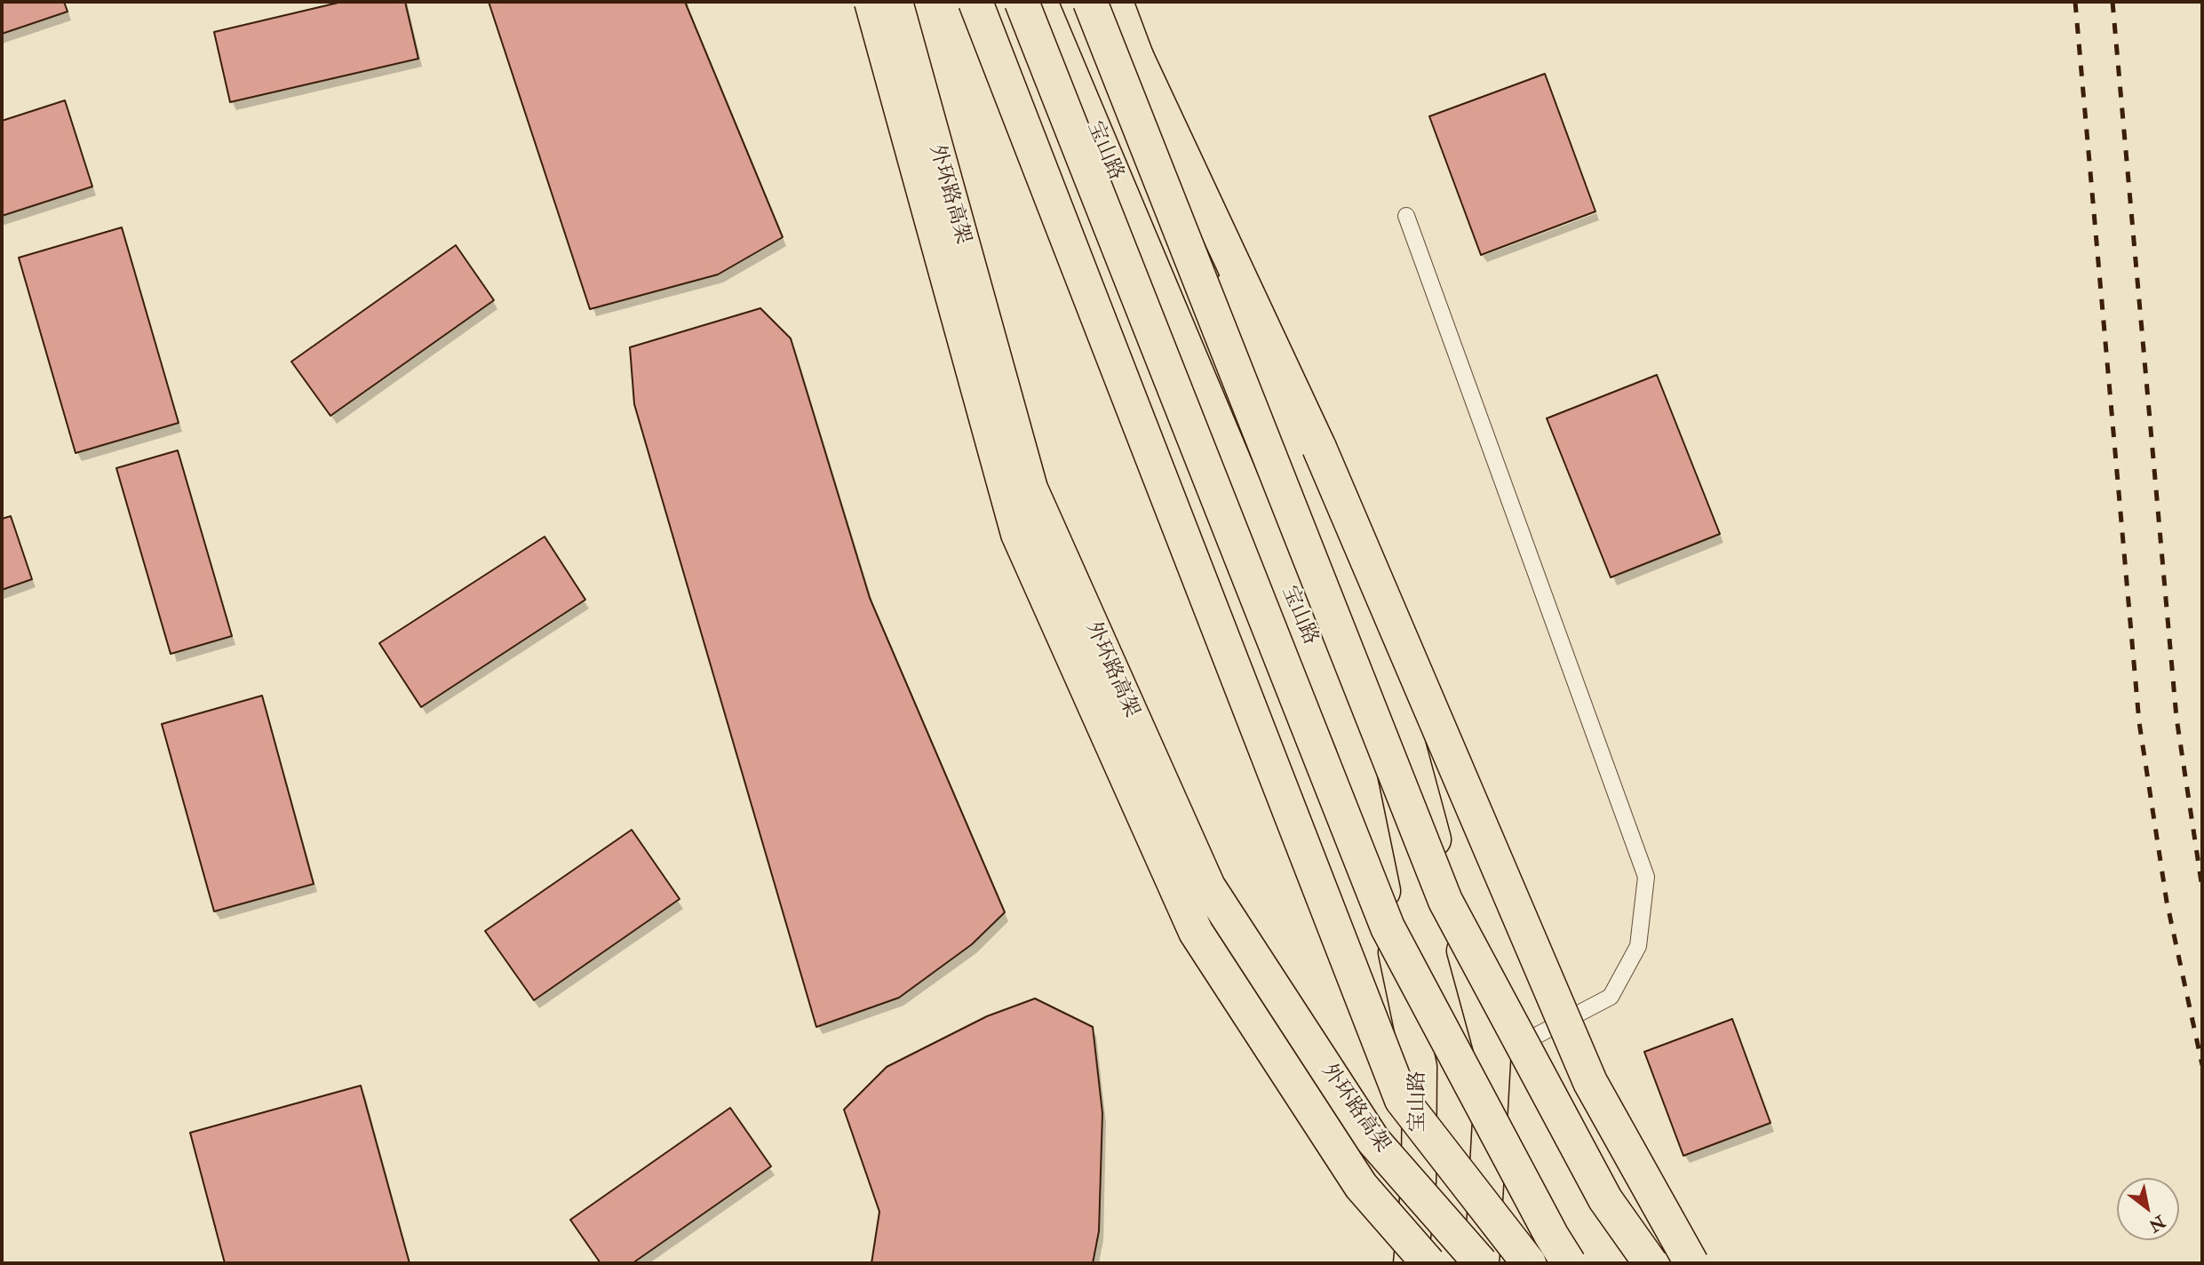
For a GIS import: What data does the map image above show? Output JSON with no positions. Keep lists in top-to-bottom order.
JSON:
{
  "streets": {
    "main road": ["宝山路", "外环路高架"]
  },
  "north": "bottom right"
}
